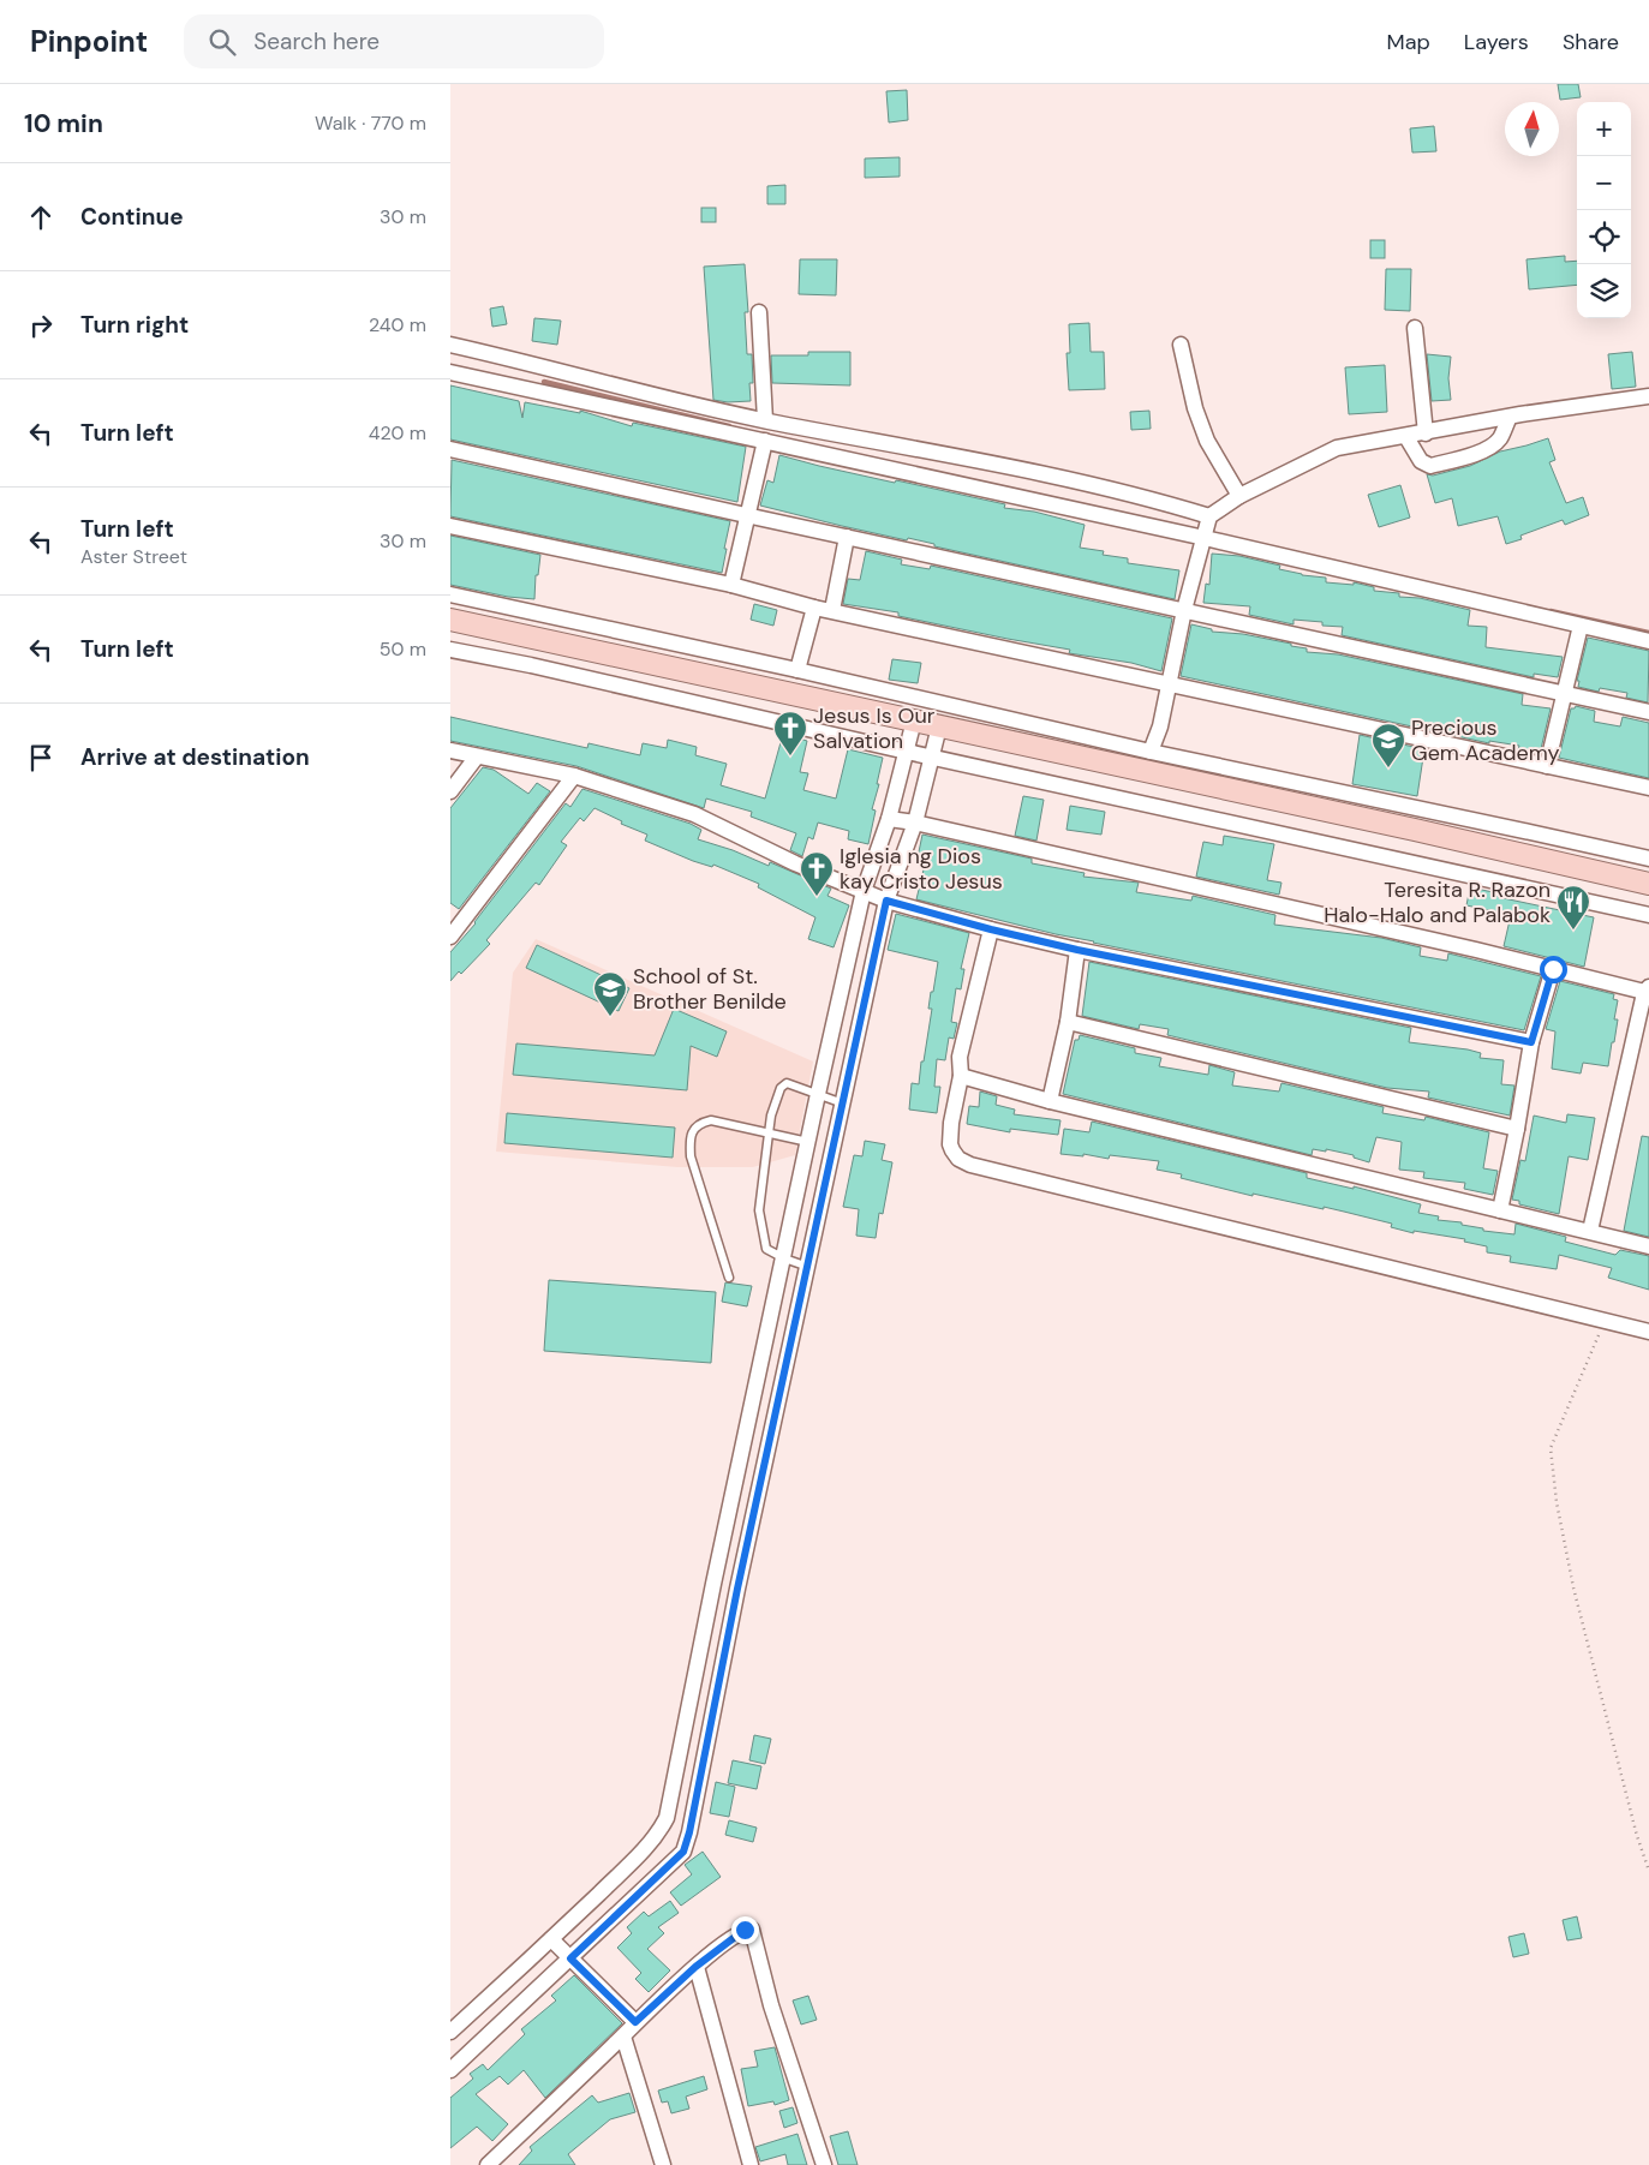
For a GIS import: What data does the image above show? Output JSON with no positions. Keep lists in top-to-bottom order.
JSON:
{
  "places": {
    "church": ["Jesus Is Our Salvation", "Iglesia ng Dios kay Cristo Jesus"],
    "school or university": ["Precious Gem Academy", "School of St. Brother Benilde"],
    "restaurant": ["Teresita R. Razon Halo-Halo and Palabok"]
  },
  "north": "top",
  "page": {
    "header": "Pinpoint",
    "search": "Search here",
    "nav": ["Map", "Layers", "Share"],
    "heading": ["10 min", "Walk · 770 m"],
    "map_buttons": ["+", "−"],
    "list": [
      ["Continue", "30 m"],
      ["Turn right", "240 m"],
      ["Turn left", "420 m"],
      ["Turn left", "Aster Street", "30 m"],
      ["Turn left", "50 m"],
      "Arrive at destination"
    ]
  }
}
